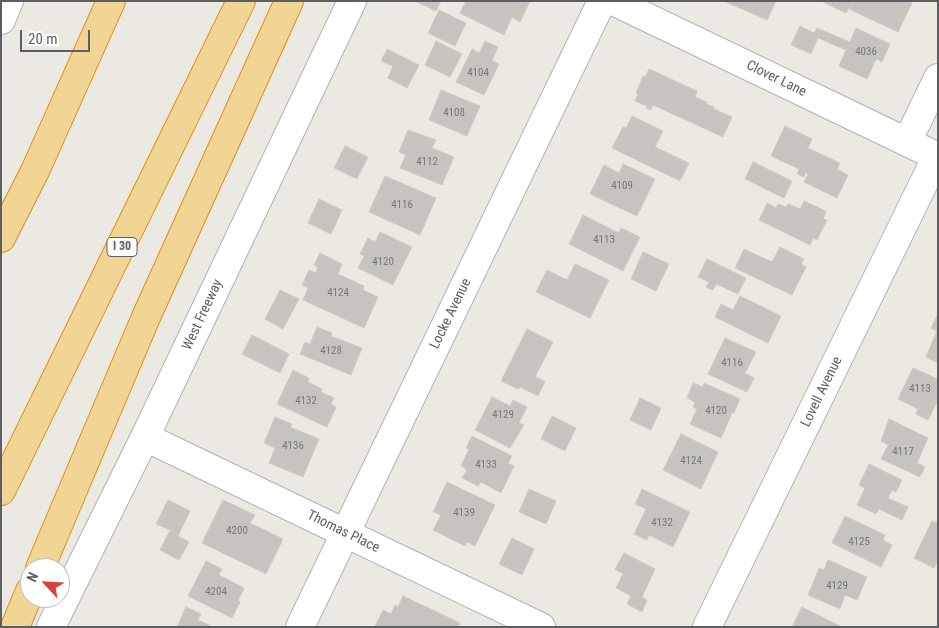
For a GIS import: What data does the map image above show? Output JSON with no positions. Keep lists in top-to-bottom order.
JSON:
{
  "streets": {
    "highway": ["I 30"],
    "street": [
      "Clover Lane",
      "Locke Avenue",
      "West Freeway",
      "Lovell Avenue",
      "Thomas Place"
    ]
  },
  "crossings": [
    ["Clover Lane", "Lovell Avenue"],
    ["Locke Avenue", "Thomas Place"],
    ["West Freeway", "Thomas Place"]
  ],
  "house_numbers": [
    "4036",
    "4104",
    "4108",
    "4112",
    "4109",
    "4116",
    "4113",
    "4120",
    "4124",
    "4128",
    "4116",
    "4113",
    "4132",
    "4120",
    "4129",
    "4136",
    "4117",
    "4124",
    "4133",
    "4139",
    "4132",
    "4200",
    "4125",
    "4129",
    "4204"
  ],
  "scale_bar": "20 m",
  "north": "top left"
}
